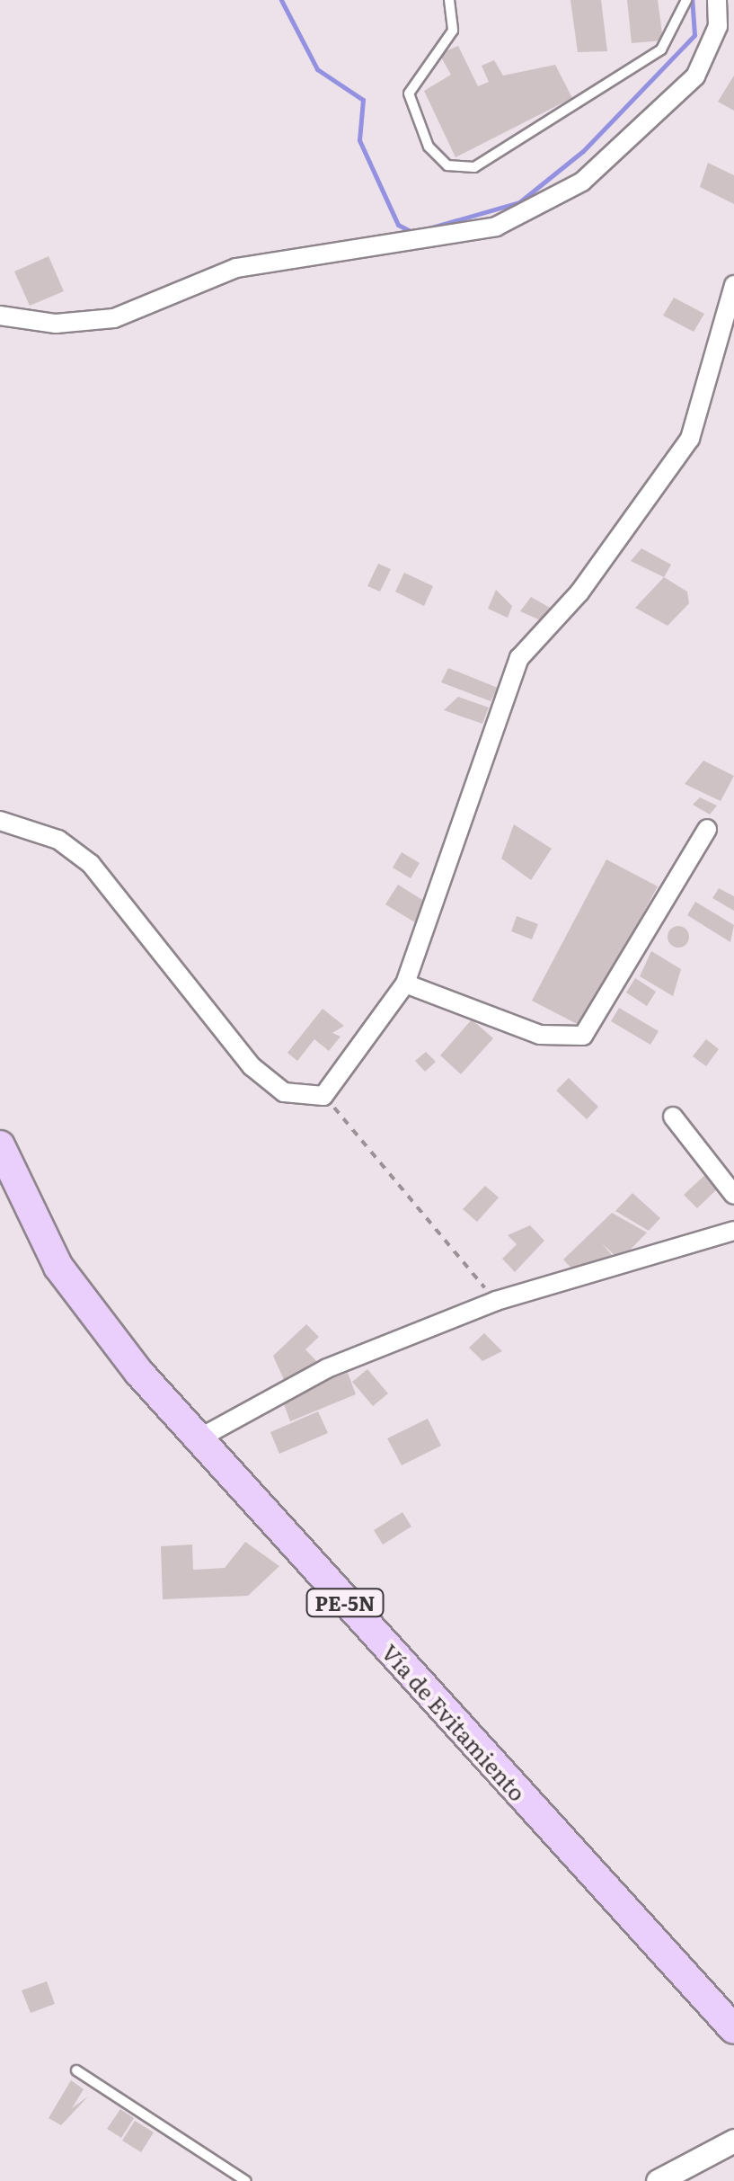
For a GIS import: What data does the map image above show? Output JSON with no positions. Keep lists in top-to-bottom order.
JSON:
{
  "streets": {
    "highway": ["PE-5N", "Vía de Evitamiento"]
  }
}
